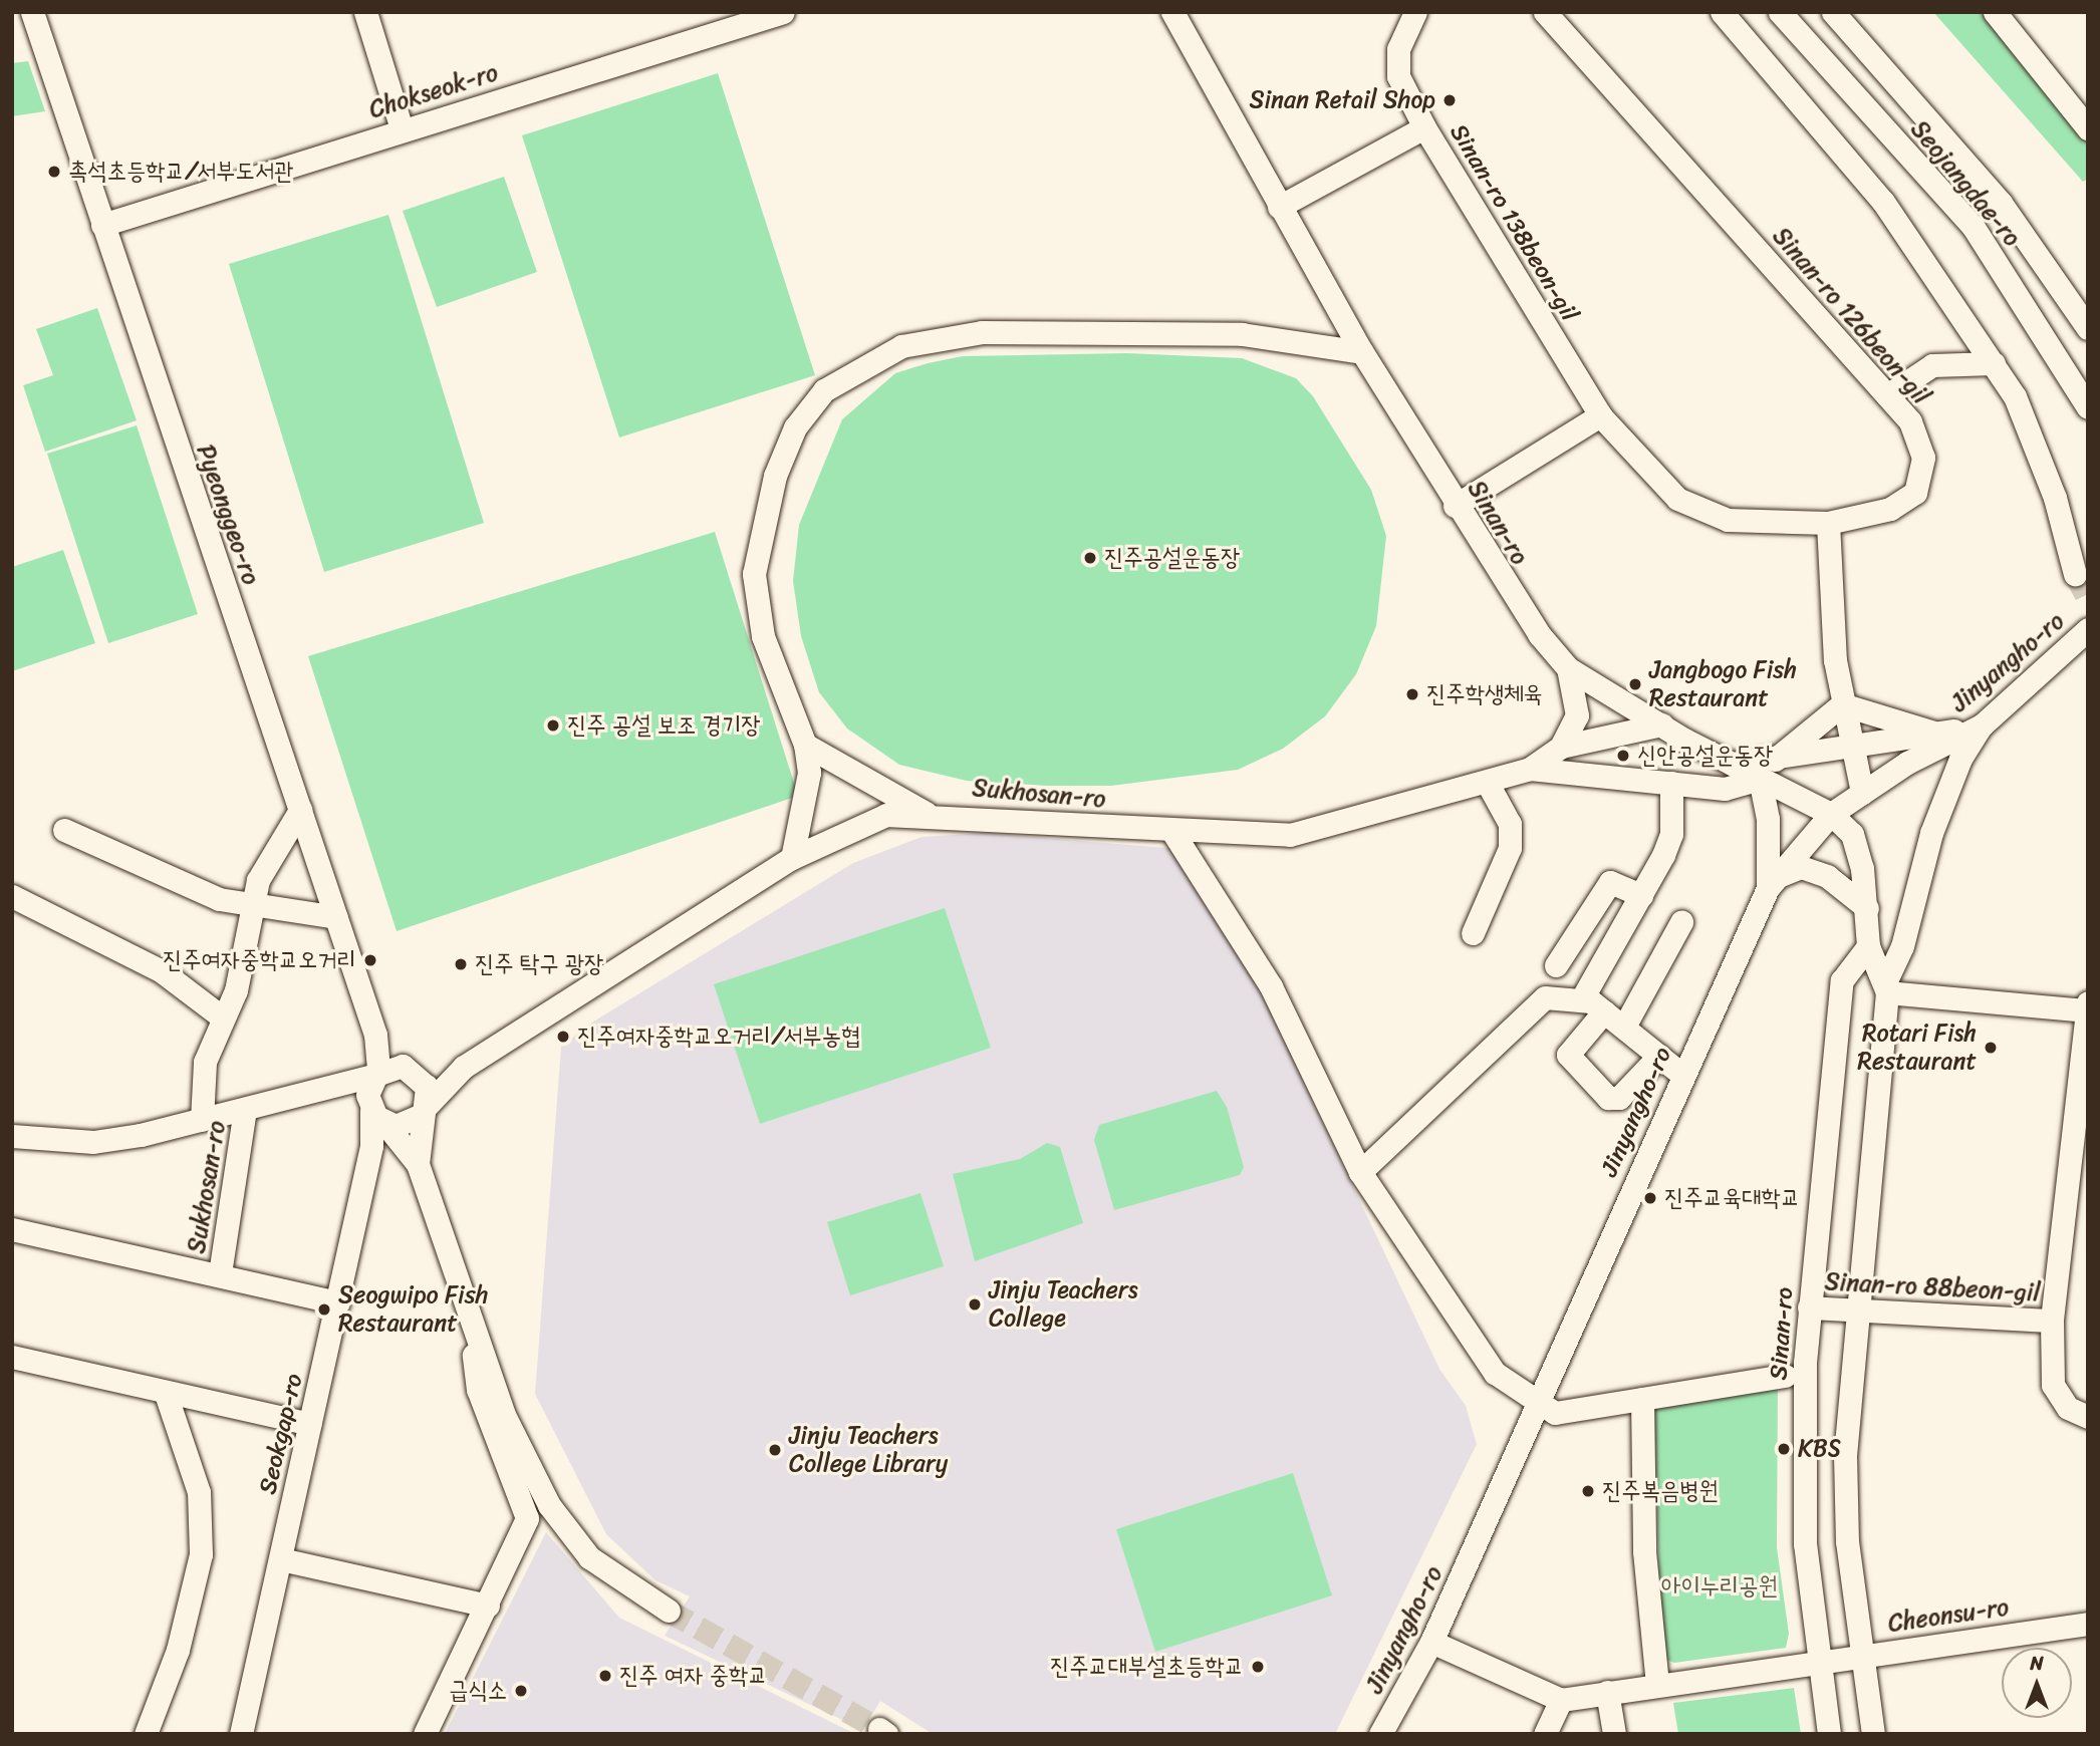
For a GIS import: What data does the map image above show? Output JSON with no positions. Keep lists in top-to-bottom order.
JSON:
{
  "streets": {
    "street": [
      "Chokseok-ro",
      "Seojangdae-ro",
      "Sinan-ro 138beon-gil",
      "Sinan-ro 126beon-gil",
      "Pyeonggeo-ro",
      "Sinan-ro",
      "Jinyangho-ro",
      "Sukhosan-ro",
      "Sinan-ro 88beon-gil",
      "Seokgap-ro",
      "Cheonsu-ro"
    ]
  },
  "crossings": [
    ["Chokseok-ro", "Pyeonggeo-ro"],
    ["Sinan-ro 138beon-gil", "Sinan-ro 126beon-gil"],
    ["Sinan-ro 138beon-gil", "Sinan-ro"],
    ["Sinan-ro", "Sukhosan-ro"],
    ["Sinan-ro", "Sinan-ro 88beon-gil"],
    ["Sinan-ro", "Cheonsu-ro"],
    ["Sukhosan-ro", "Seokgap-ro"]
  ],
  "parks": ["아이누리공원"],
  "places": [
    "Sinan Retail Shop",
    "촉석초등학교/서부도서관",
    "진주공설운동장",
    "Jangbogo Fish Restaurant",
    "진주학생체육",
    "진주 공설 보조 경기장",
    "신안공설운동장",
    "진주여자중학교오거리",
    "진주 탁구 광장",
    "진주여자중학교오거리/서부농협",
    "Rotari Fish Restaurant",
    "진주교육대학교",
    "Jinju Teachers College",
    "Seogwipo Fish Restaurant",
    "KBS",
    "Jinju Teachers College Library",
    "진주복음병원",
    "진주교대부설초등학교",
    "진주 여자 중학교",
    "급식소"
  ],
  "north": "top"
}
